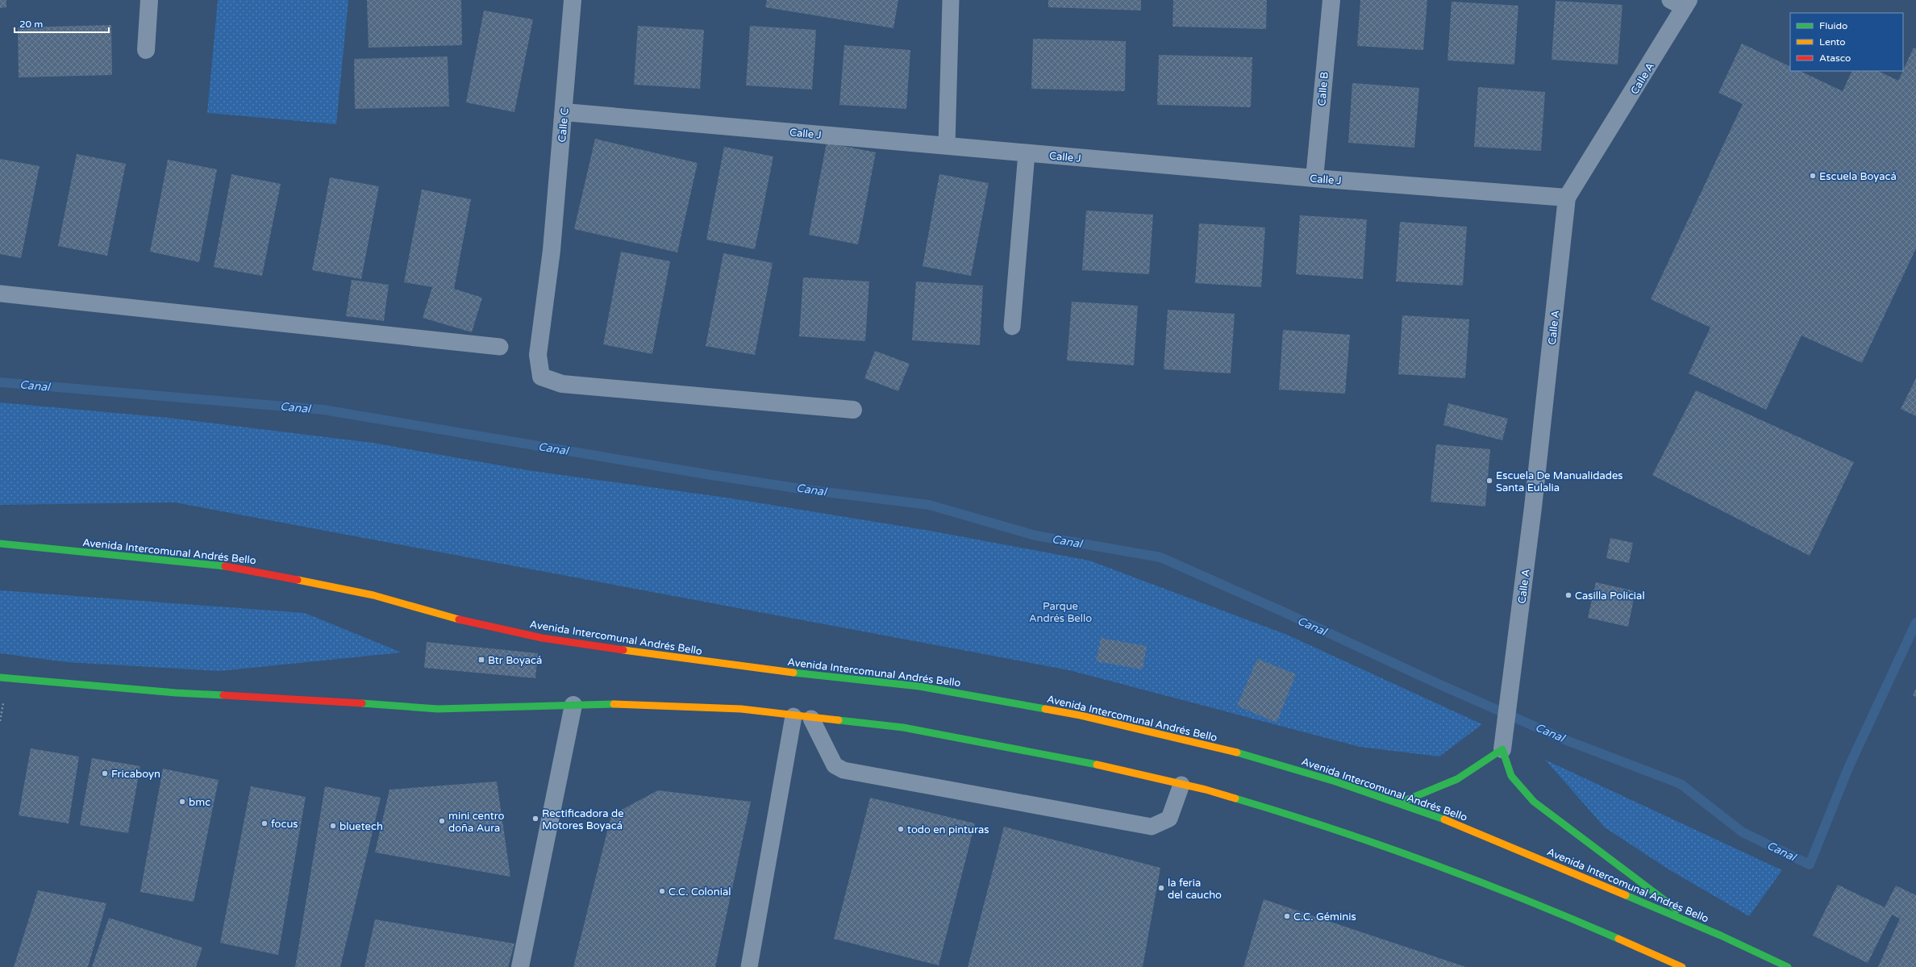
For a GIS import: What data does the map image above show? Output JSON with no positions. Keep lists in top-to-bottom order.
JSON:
{
  "streets": {
    "main road": ["Avenida Intercomunal Andrés Bello"],
    "street": [
      "Calle A",
      "Calle B",
      "Calle C",
      "Calle J"
    ]
  },
  "crossings": [
    ["Calle A", "Calle J"],
    ["Calle B", "Calle J"],
    ["Calle C", "Calle J"]
  ],
  "water": ["Canal"],
  "parks": ["Parque Andrés Bello"],
  "places": {
    "other": [
      "Escuela Boyacá",
      "Escuela De Manualidades Santa Eulalia",
      "Casilla Policial",
      "Fricaboyn",
      "bmc",
      "Rectificadora de Motores Boyacá",
      "mini centro doña Aura",
      "focus",
      "bluetech",
      "todo en pinturas",
      "la feria del caucho",
      "C.C. Colonial",
      "C.C. Géminis"
    ],
    "transit": ["Btr Boyacá"]
  },
  "legend": ["Fluido", "Lento", "Atasco"],
  "scale_bar": "20 m"
}
